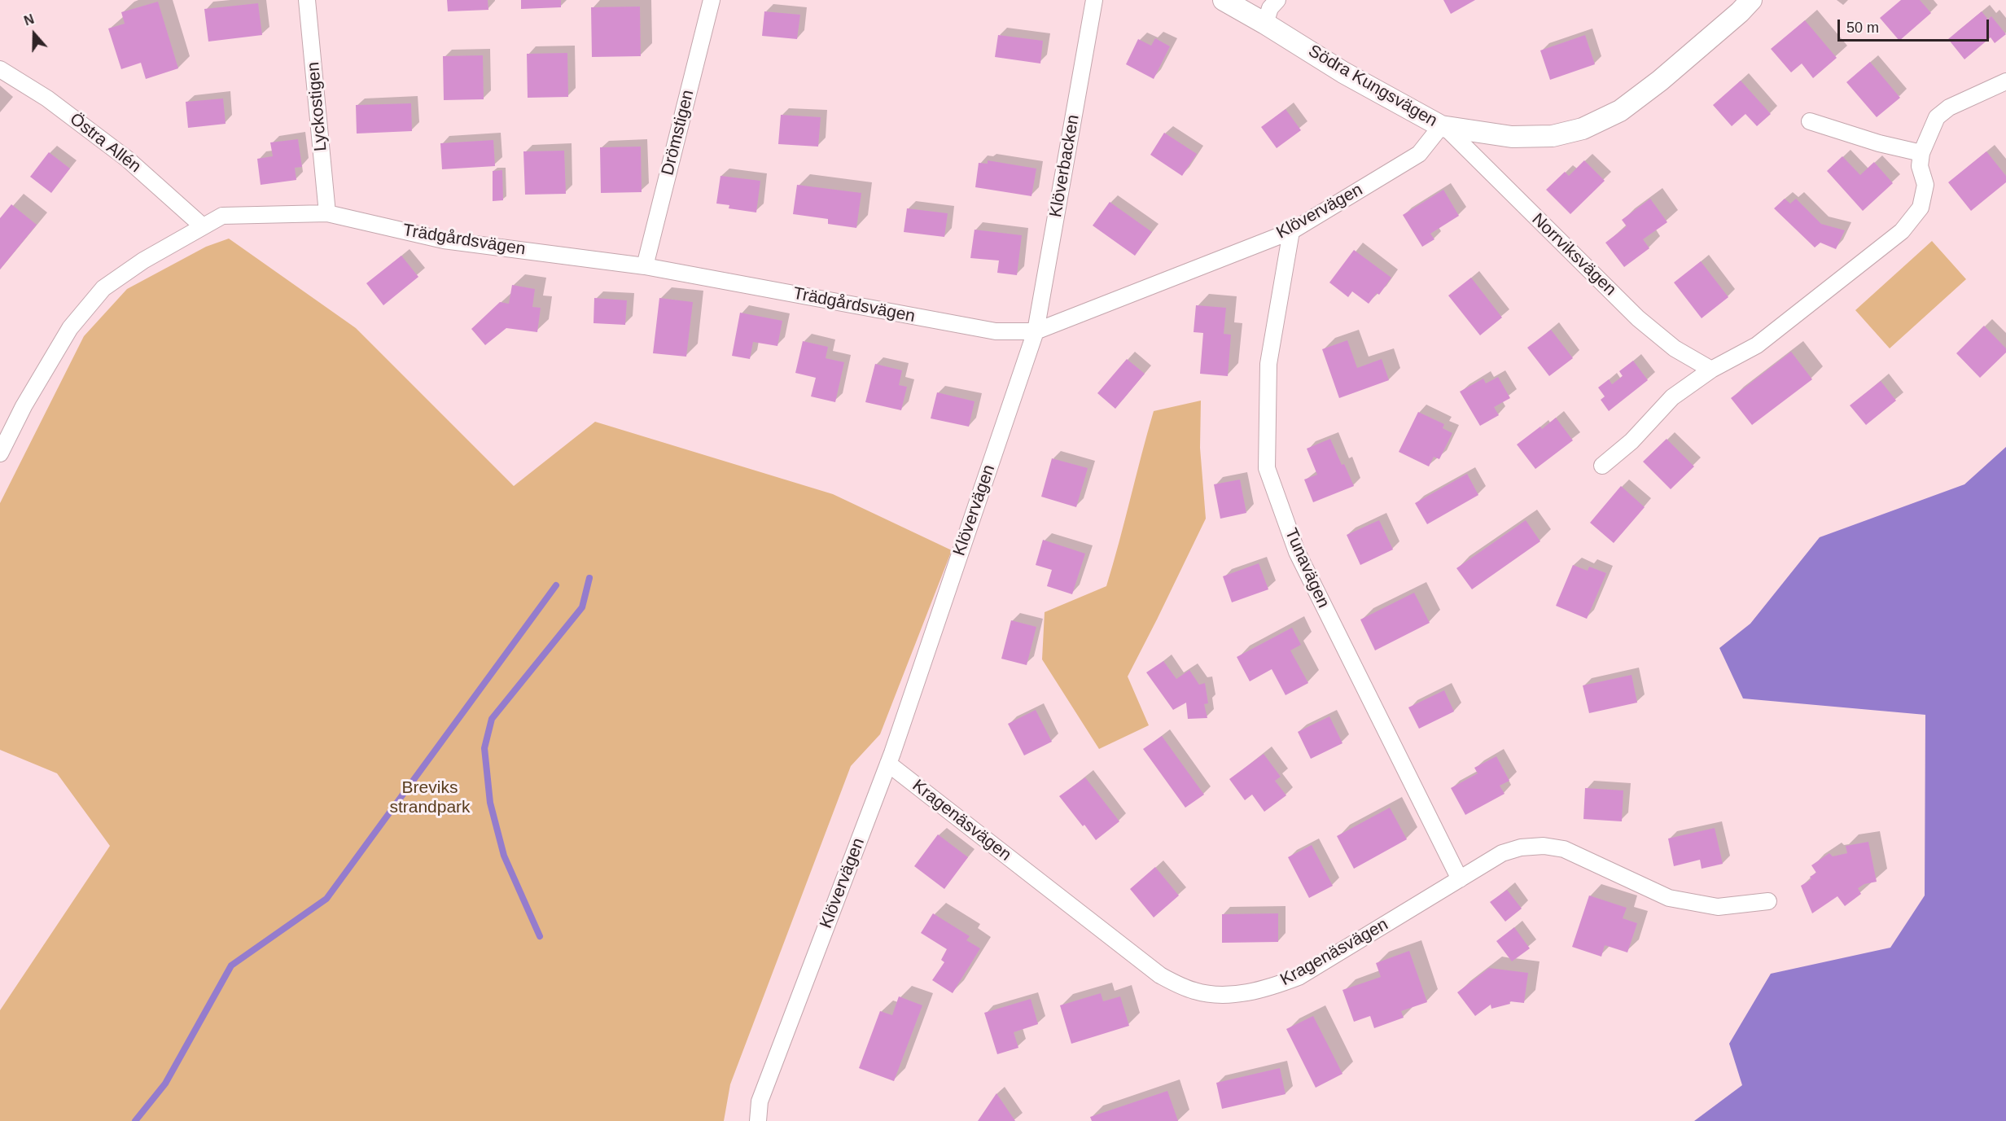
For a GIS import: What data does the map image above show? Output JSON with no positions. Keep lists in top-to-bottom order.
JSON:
{
  "streets": {
    "street": [
      "Södra Kungsvägen",
      "Lyckostigen",
      "Drömstigen",
      "Östra Allén",
      "Klöverbacken",
      "Klövervägen",
      "Trädgårdsvägen",
      "Norrviksvägen",
      "Tunavägen",
      "Kragenäsvägen"
    ]
  },
  "crossings": [
    ["Södra Kungsvägen", "Klövervägen"],
    ["Södra Kungsvägen", "Norrviksvägen"],
    ["Lyckostigen", "Trädgårdsvägen"],
    ["Drömstigen", "Trädgårdsvägen"],
    ["Östra Allén", "Trädgårdsvägen"],
    ["Klöverbacken", "Klövervägen"],
    ["Klöverbacken", "Trädgårdsvägen"],
    ["Klövervägen", "Trädgårdsvägen"],
    ["Klövervägen", "Norrviksvägen"],
    ["Klövervägen", "Tunavägen"],
    ["Klövervägen", "Kragenäsvägen"],
    ["Tunavägen", "Kragenäsvägen"]
  ],
  "parks": ["Breviks strandpark"],
  "scale_bar": "50 m",
  "north": "top"
}
